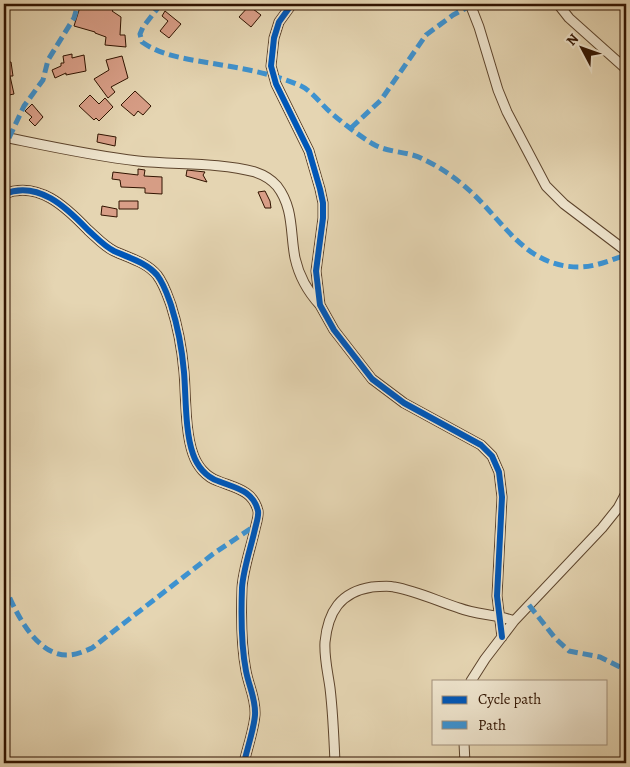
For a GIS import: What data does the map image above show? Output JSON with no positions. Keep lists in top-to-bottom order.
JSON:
{
  "legend": ["Cycle path", "Path"],
  "north": "top left"
}
